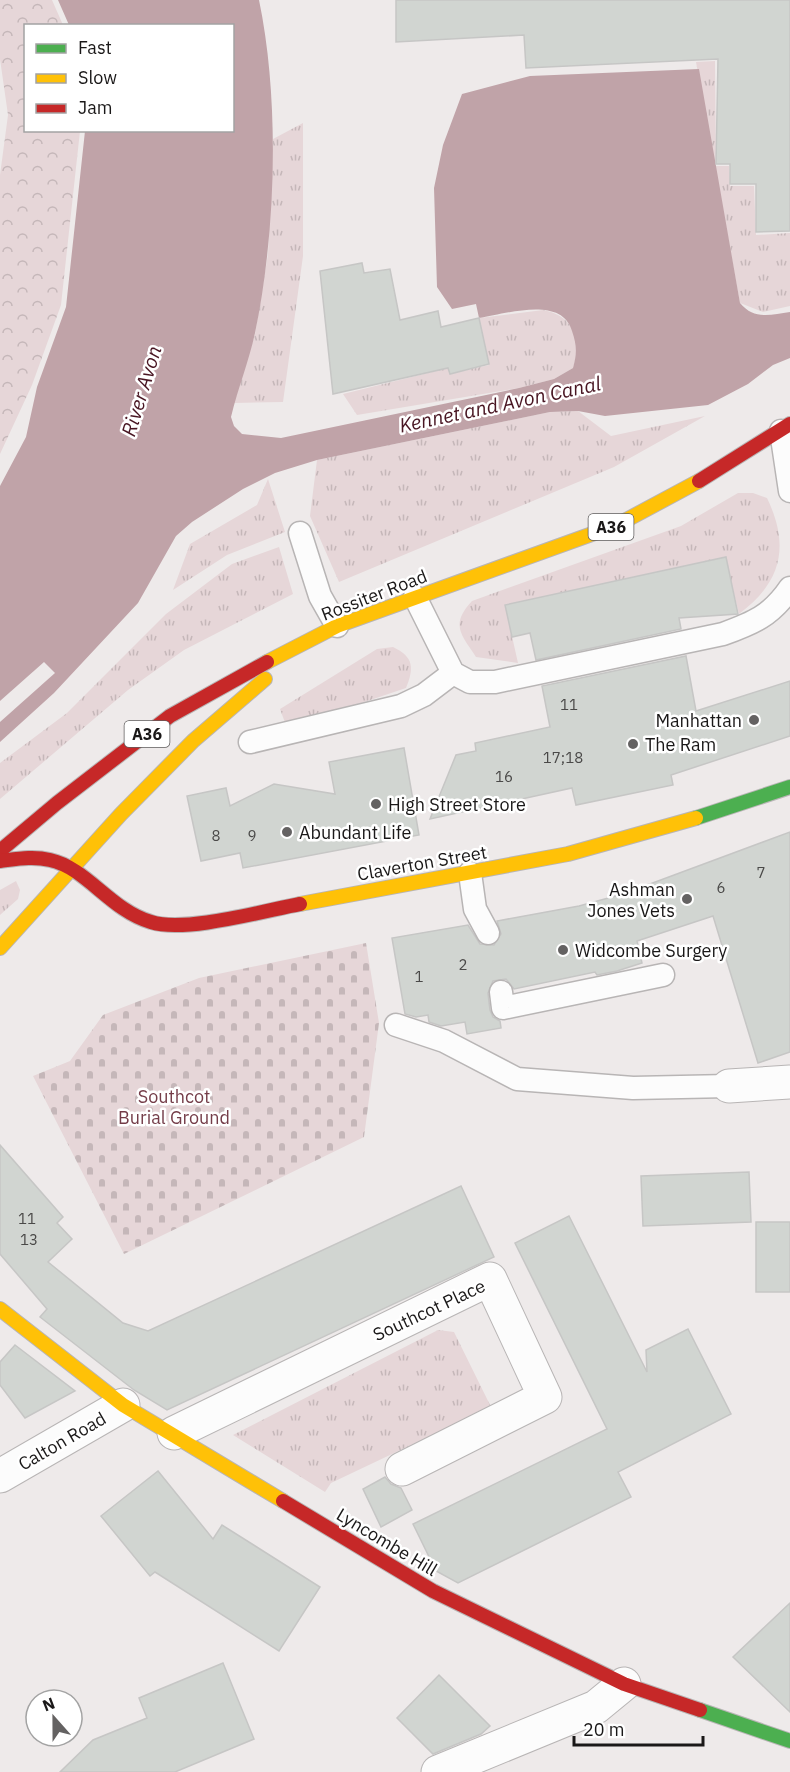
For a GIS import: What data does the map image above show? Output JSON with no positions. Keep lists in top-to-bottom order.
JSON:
{
  "streets": {
    "main road": [
      "A36",
      "Rossiter Road",
      "Claverton Street",
      "Lyncombe Hill"
    ],
    "street": ["Southcot Place", "Calton Road"]
  },
  "crossings": [
    ["A36", "Rossiter Road"],
    ["A36", "Claverton Street"],
    ["Southcot Place", "Lyncombe Hill"],
    ["Calton Road", "Lyncombe Hill"]
  ],
  "water": ["River Avon", "Kennet and Avon Canal"],
  "parks": ["Southcot Burial Ground"],
  "places": [
    "Manhattan",
    "The Ram",
    "High Street Store",
    "Abundant Life",
    "Ashman Jones Vets",
    "Widcombe Surgery"
  ],
  "house_numbers": [
    "11",
    "17;18",
    "16",
    "8",
    "9",
    "7",
    "6",
    "2",
    "1",
    "11",
    "13"
  ],
  "legend": ["Fast", "Slow", "Jam"],
  "scale_bar": "20 m",
  "north": "top"
}
